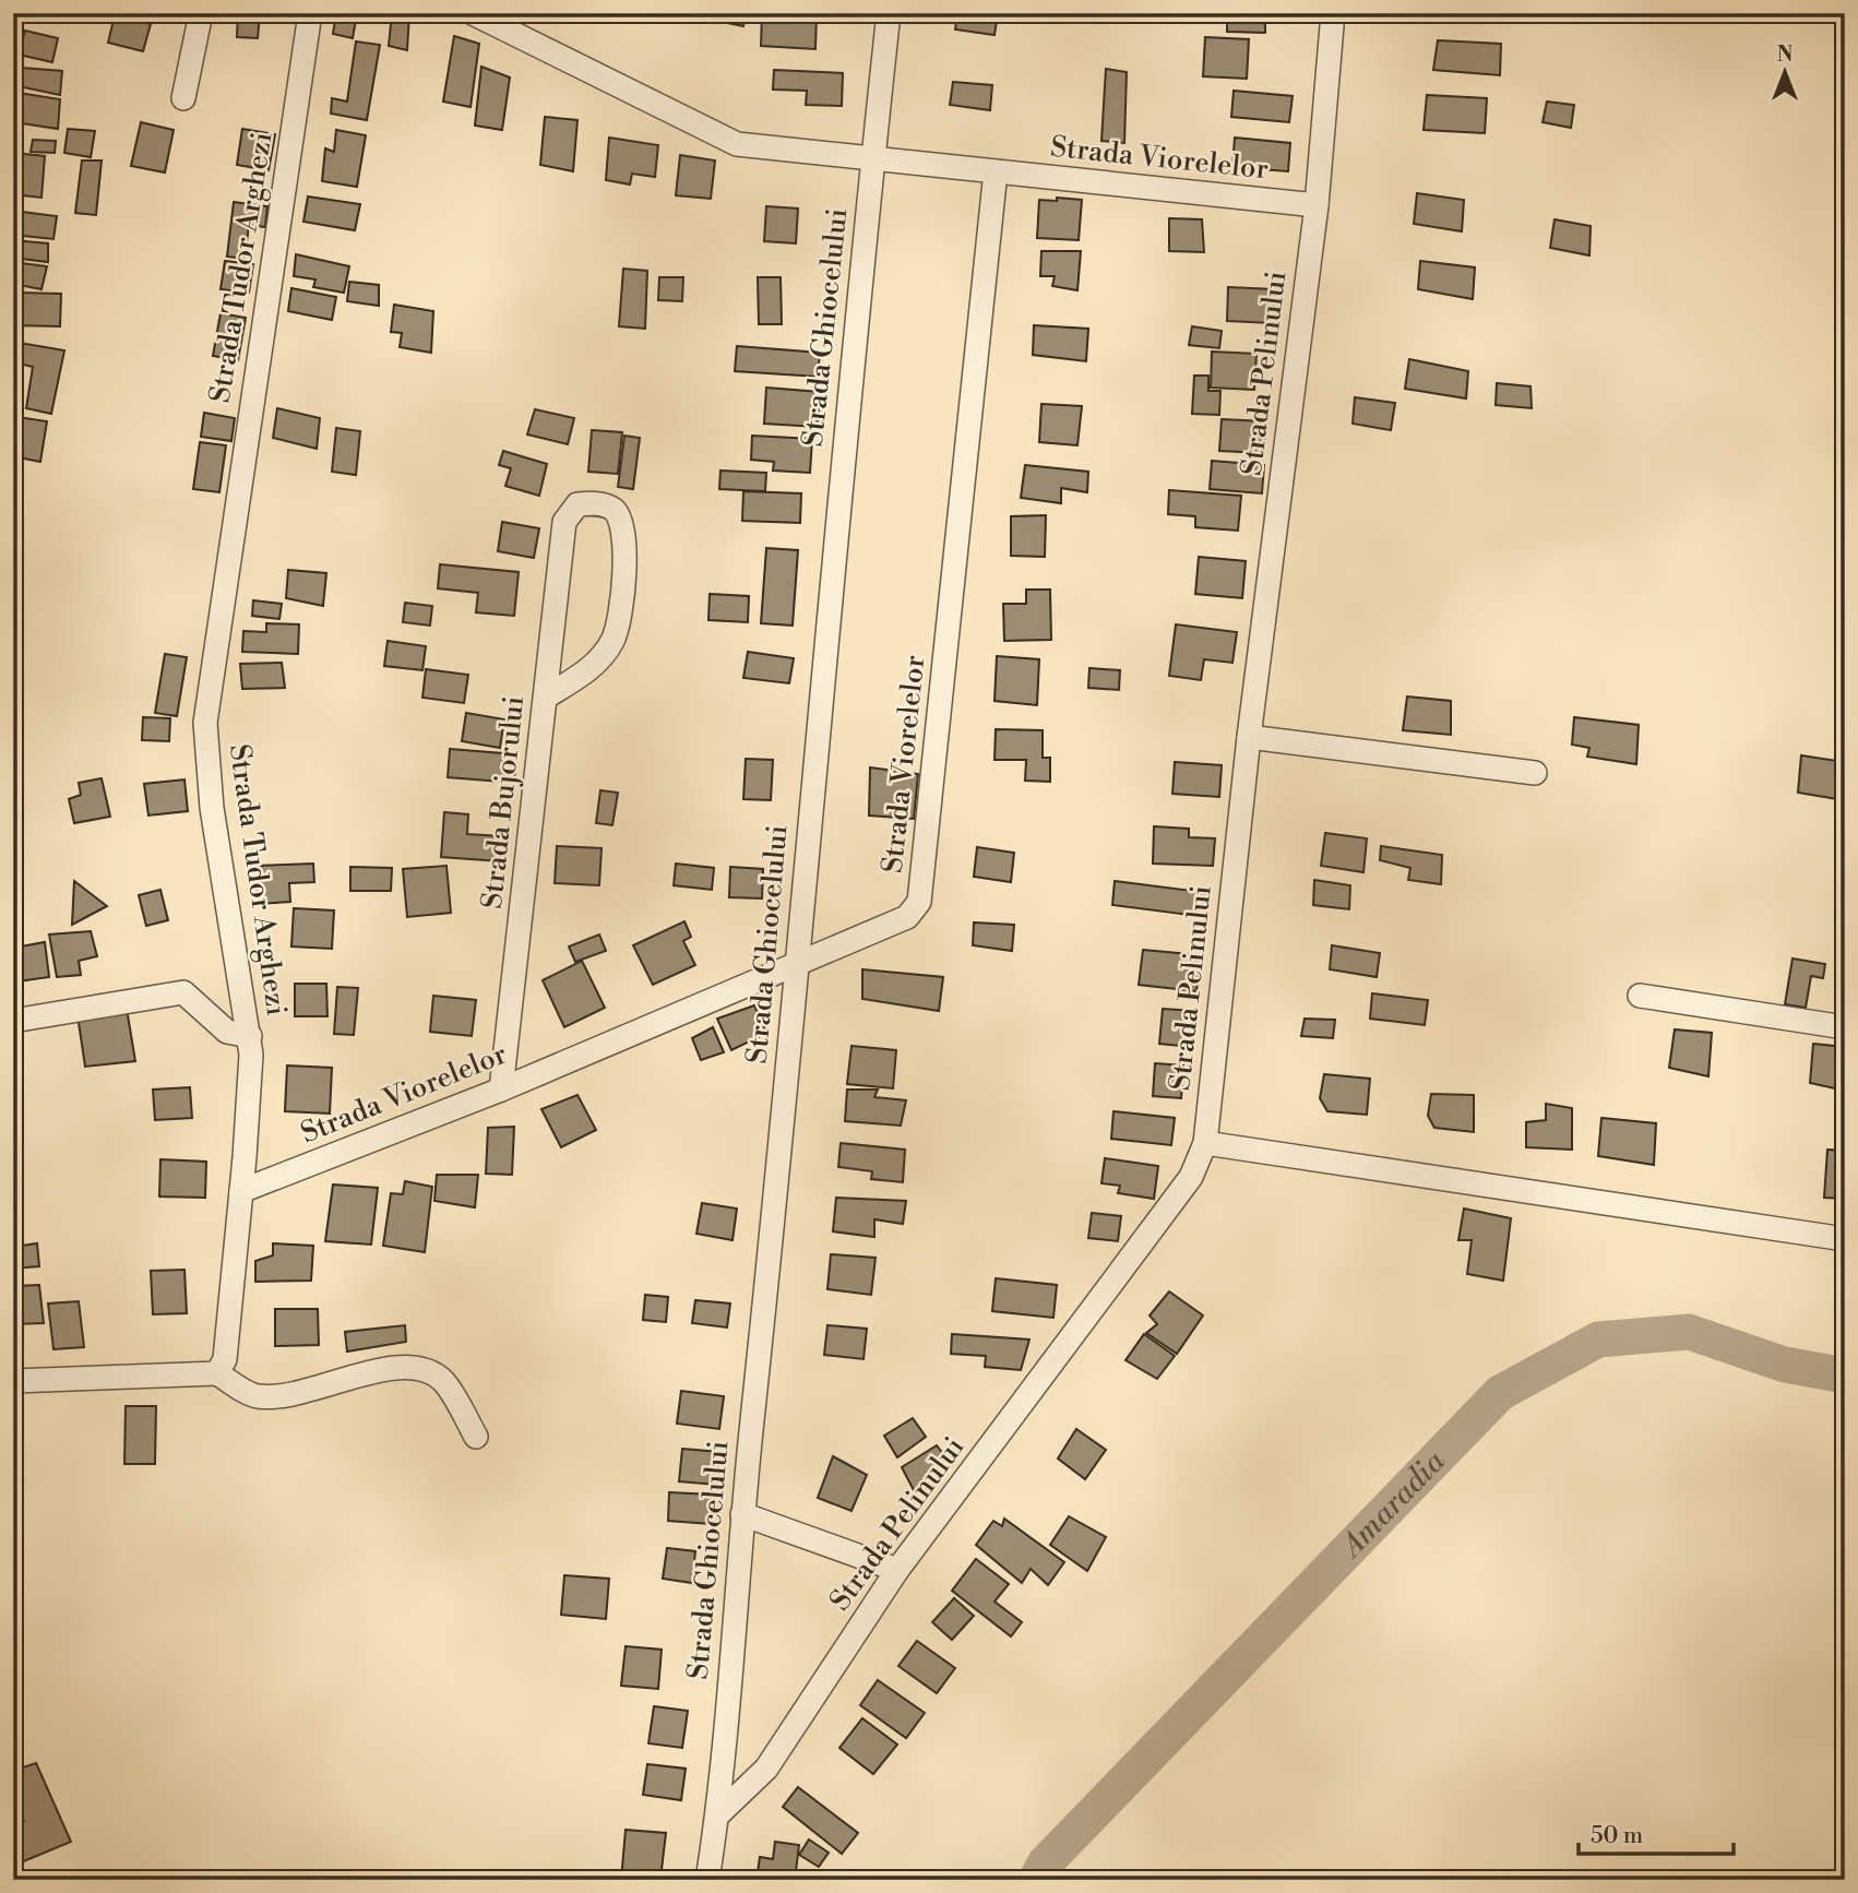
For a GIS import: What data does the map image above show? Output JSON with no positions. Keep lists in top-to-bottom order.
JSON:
{
  "streets": {
    "street": [
      "Strada Viorelelor",
      "Strada Tudor Arghezi",
      "Strada Ghiocelului",
      "Strada Pelinului",
      "Strada Bujorului"
    ]
  },
  "crossings": [
    ["Strada Viorelelor", "Strada Tudor Arghezi"],
    ["Strada Viorelelor", "Strada Ghiocelului"],
    ["Strada Viorelelor", "Strada Pelinului"],
    ["Strada Viorelelor", "Strada Bujorului"],
    ["Strada Ghiocelului", "Strada Pelinului"]
  ],
  "water": ["Amaradia"],
  "scale_bar": "50 m",
  "north": "top"
}
